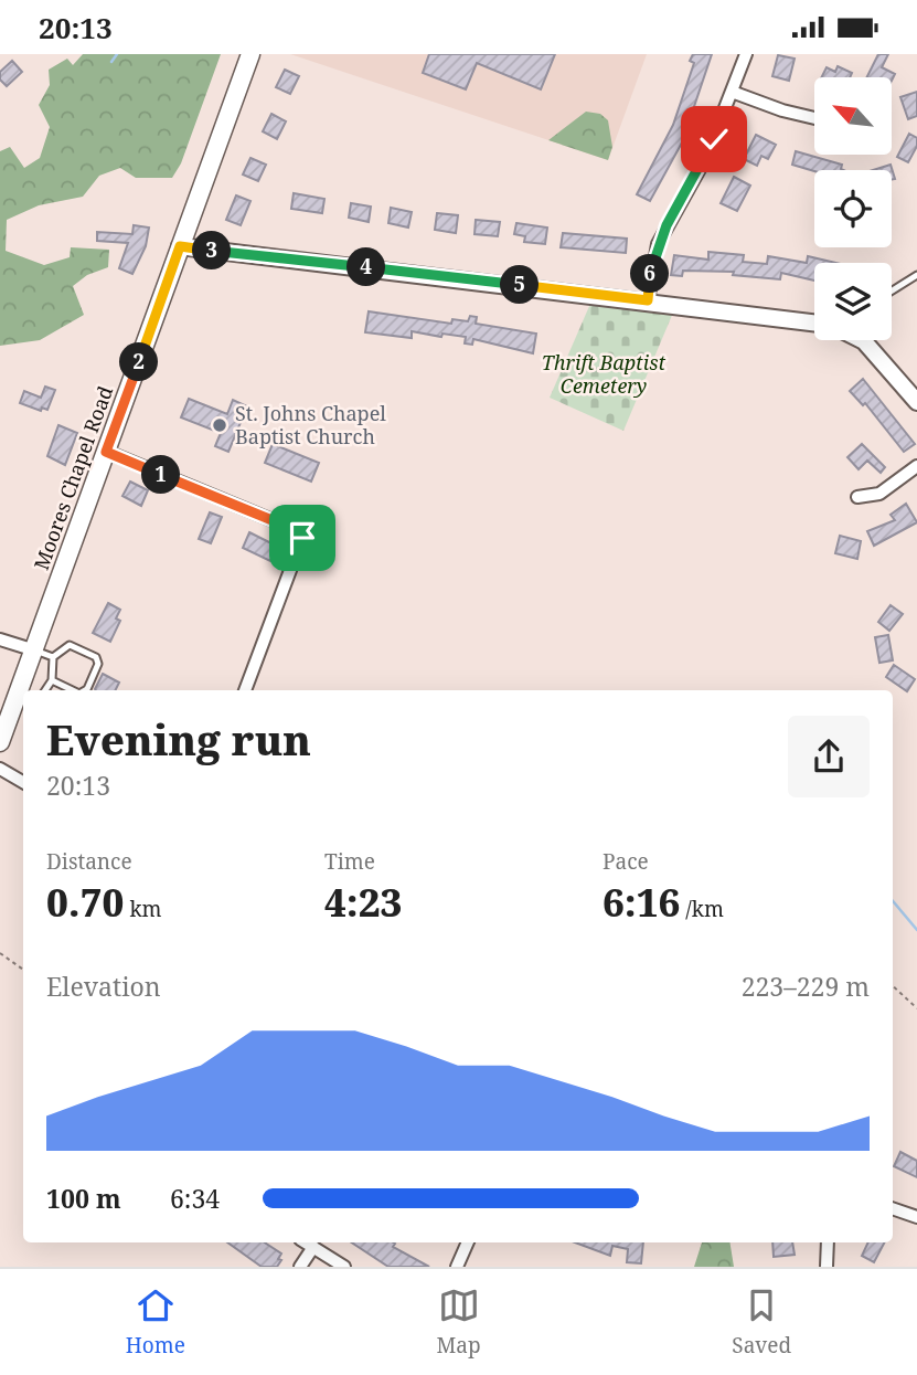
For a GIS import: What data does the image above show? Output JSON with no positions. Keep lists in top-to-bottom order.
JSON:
{
  "streets": {
    "main road": ["Moores Chapel Road"]
  },
  "parks": ["Thrift Baptist Cemetery"],
  "places": ["St. Johns Chapel Baptist Church"],
  "north": "top left",
  "page": {
    "status": "20:13",
    "pins": [
      "3",
      "4",
      "6",
      "5",
      "2",
      "1"
    ],
    "heading": ["Evening run", "20:13"],
    "stats": [
      ["Distance", "0.70 km"],
      ["Time", "4:23"],
      ["Pace", "6:16 /km"]
    ],
    "chart": ["Elevation", "223–229 m"],
    "list": [
      {
        "name": "100 m",
        "note": "6:34"
      }
    ],
    "tabs": ["Home", "Map", "Saved"]
  }
}
